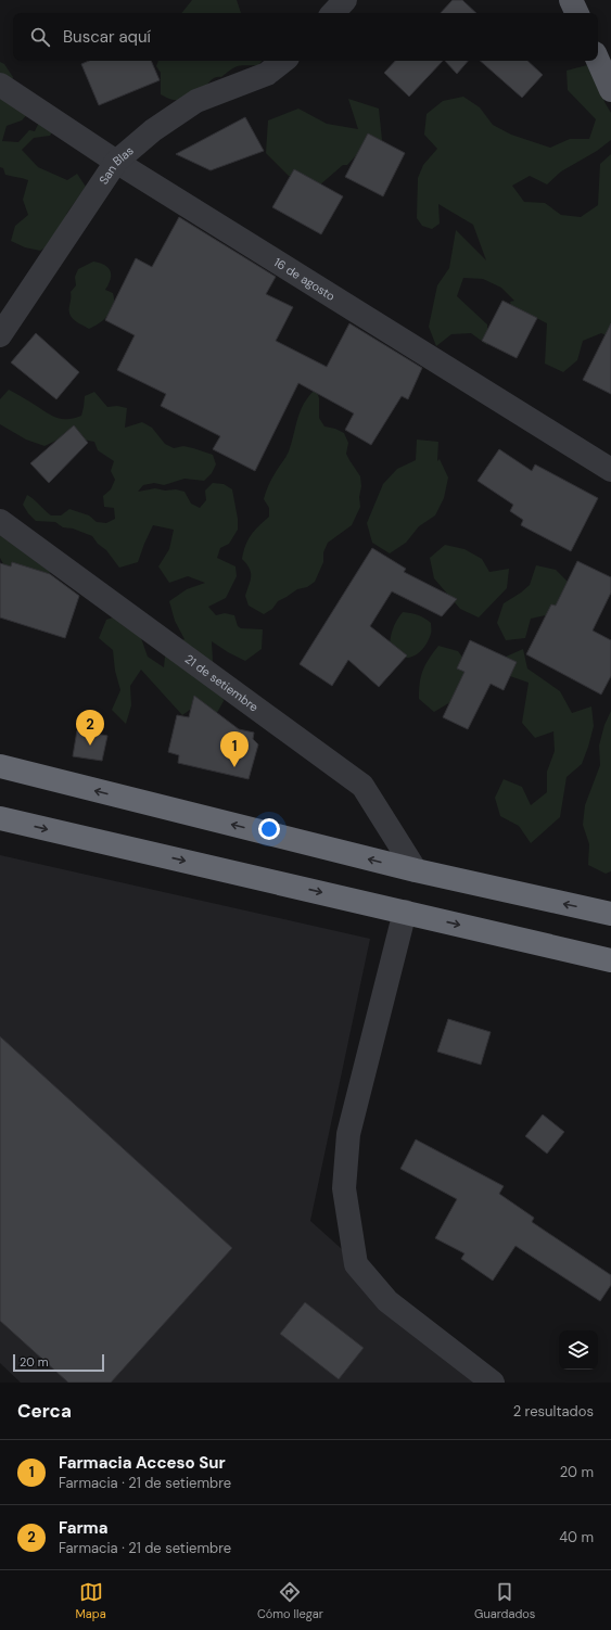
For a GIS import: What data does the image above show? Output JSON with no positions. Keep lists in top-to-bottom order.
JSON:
{
  "streets": {
    "street": ["San Blas", "16 de agosto", "21 de setiembre"]
  },
  "crossings": [
    ["San Blas", "16 de agosto"]
  ],
  "scale_bar": "20 m",
  "page": {
    "search": "Buscar aquí",
    "pins": ["2", "1"],
    "scale": "20 m",
    "heading": ["Cerca", "2 resultados"],
    "list": [
      {
        "mark": "1",
        "name": "Farmacia Acceso Sur",
        "note": "Farmacia · 21 de setiembre",
        "value": "20 m"
      },
      {
        "mark": "2",
        "name": "Farma",
        "note": "Farmacia · 21 de setiembre",
        "value": "40 m"
      }
    ],
    "nav": ["Mapa", "Cómo llegar", "Guardados"]
  }
}
